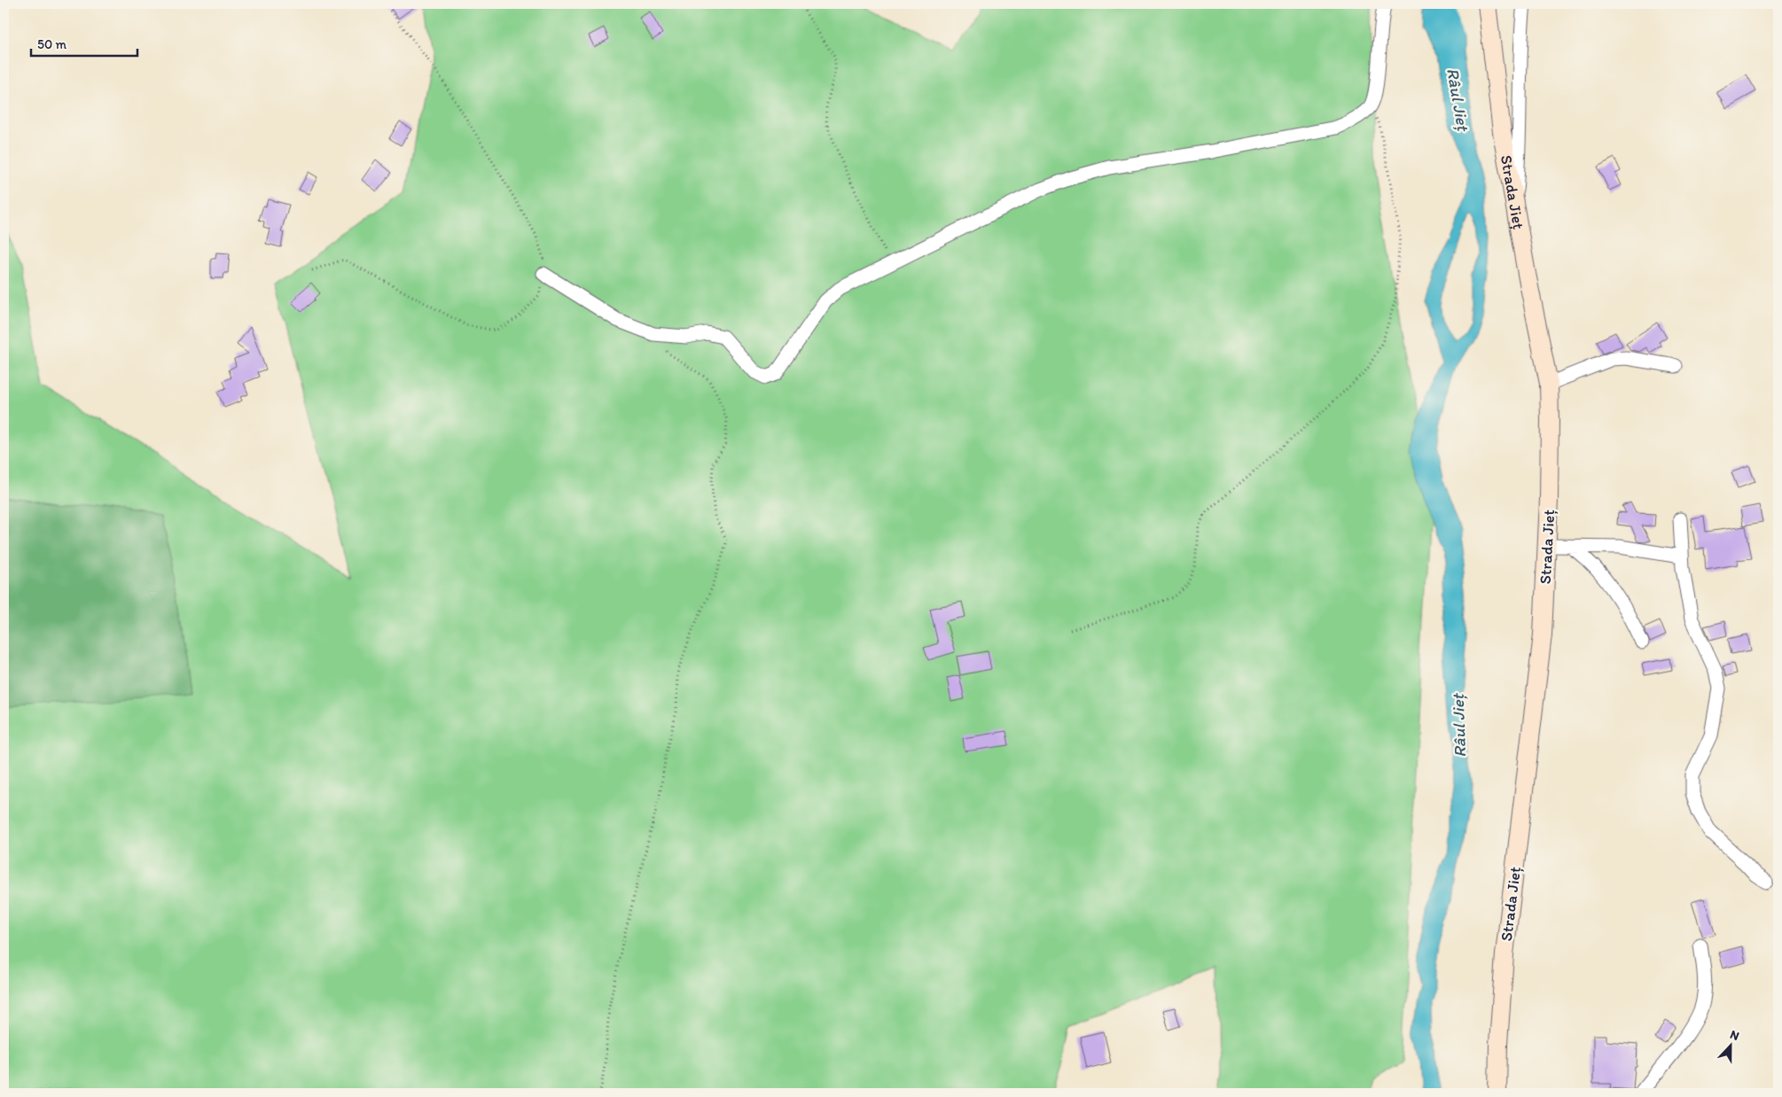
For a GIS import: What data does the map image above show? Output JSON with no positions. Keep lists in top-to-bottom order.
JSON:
{
  "streets": {
    "main road": ["Strada Jieț"]
  },
  "water": ["Râul Jieț"],
  "scale_bar": "50 m",
  "north": "top"
}
